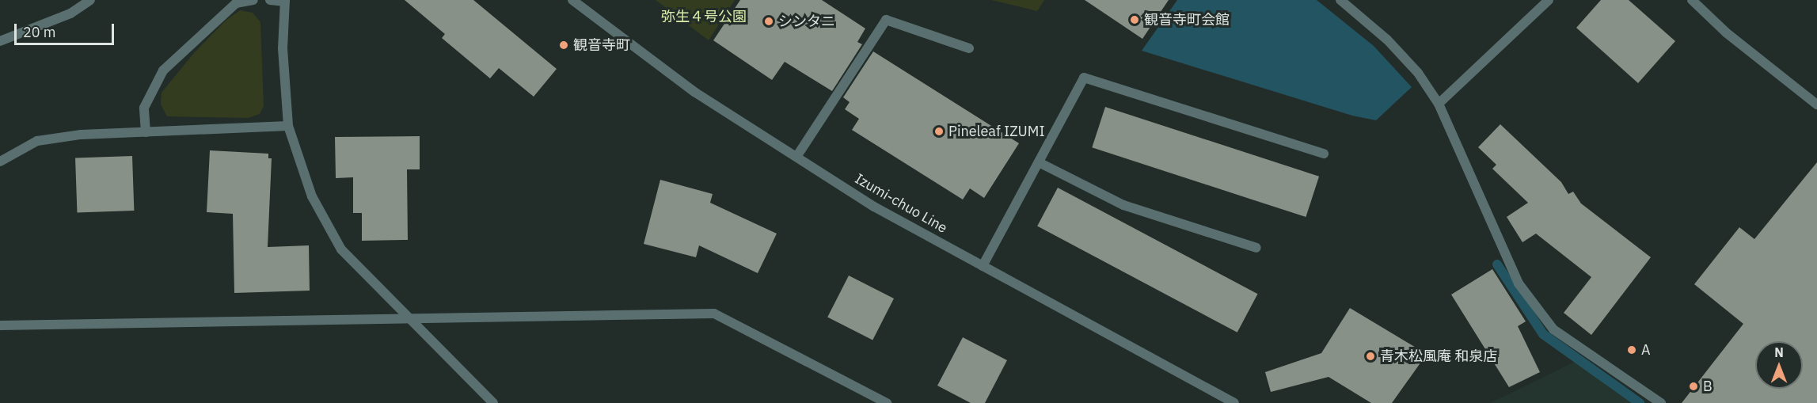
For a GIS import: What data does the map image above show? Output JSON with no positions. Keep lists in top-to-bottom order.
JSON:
{
  "streets": {
    "street": ["Izumi-chuo Line"]
  },
  "parks": ["弥生４号公園"],
  "places": [
    "観音寺町会館",
    "シンタニ",
    "観音寺町",
    "Pineleaf IZUMI",
    "A",
    "青木松風庵 和泉店",
    "B"
  ],
  "scale_bar": "20 m",
  "north": "top"
}
